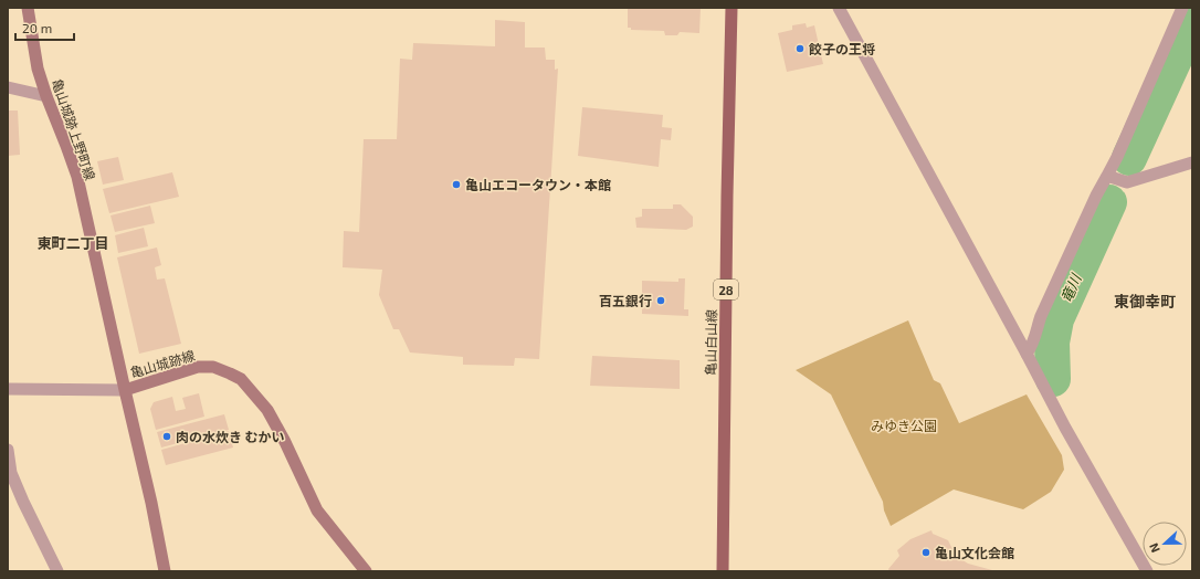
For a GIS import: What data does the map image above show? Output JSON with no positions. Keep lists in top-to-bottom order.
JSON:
{
  "streets": {
    "main road": [
      "亀山城跡上野町線",
      "28",
      "亀山白山線",
      "亀山城跡線"
    ]
  },
  "crossings": [
    ["亀山城跡上野町線", "亀山城跡線"]
  ],
  "districts": ["東町二丁目", "東御幸町"],
  "water": ["竜川"],
  "parks": ["みゆき公園"],
  "places": [
    "餃子の王将",
    "亀山エコータウン・本館",
    "百五銀行",
    "肉の水炊き むかい",
    "亀山文化会館"
  ],
  "scale_bar": "20 m",
  "north": "left"
}
